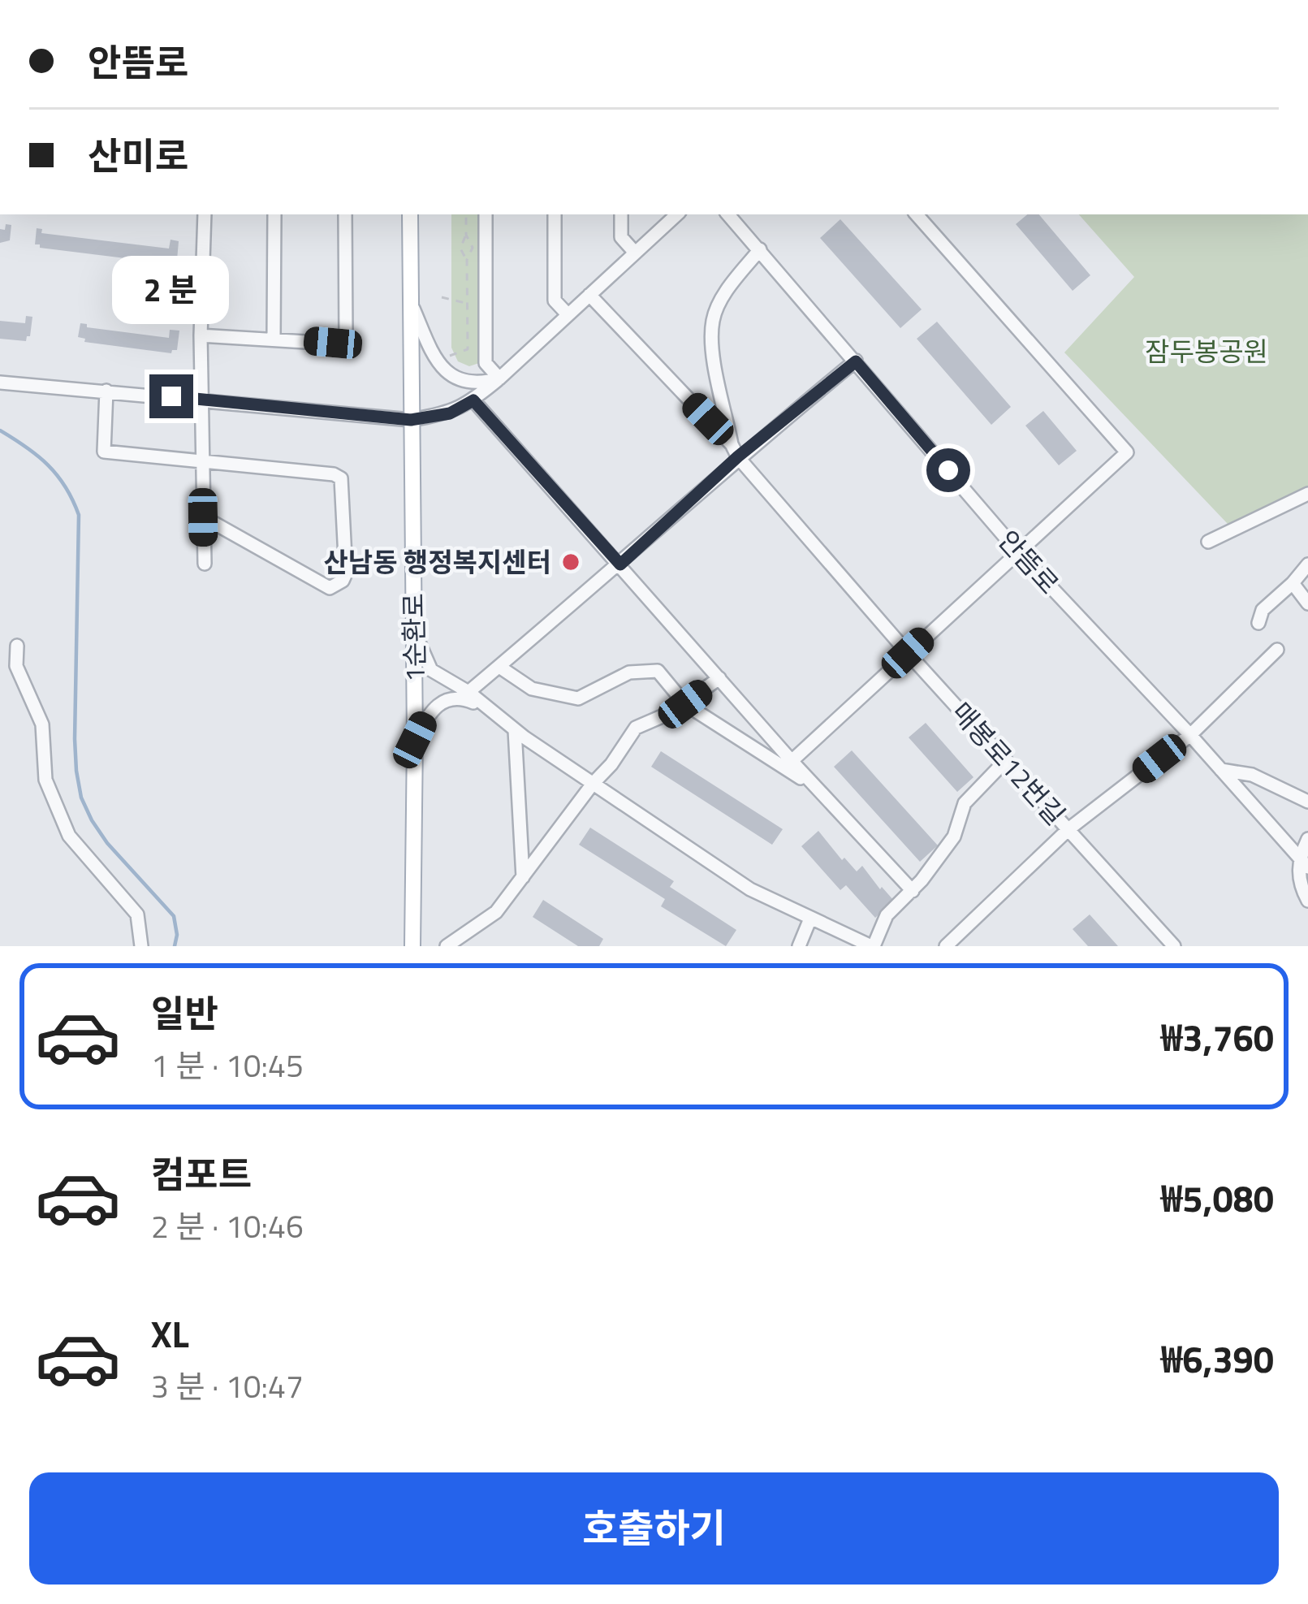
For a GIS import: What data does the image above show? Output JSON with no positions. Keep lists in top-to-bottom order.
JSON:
{
  "streets": {
    "main road": ["1순환로"],
    "street": ["안뜸로", "매봉로12번길"]
  },
  "crossings": [
    ["안뜸로", "매봉로12번길"]
  ],
  "parks": ["잠두봉공원"],
  "places": ["산남동 행정복지센터"],
  "page": {
    "banner": ["안뜸로", "산미로"],
    "bubble": "2 분",
    "list": [
      {
        "name": "일반",
        "note": "1 분 · 10:45",
        "value": "₩3,760"
      },
      {
        "name": "컴포트",
        "note": "2 분 · 10:46",
        "value": "₩5,080"
      },
      {
        "name": "XL",
        "note": "3 분 · 10:47",
        "value": "₩6,390"
      }
    ],
    "buttons": "호출하기"
  }
}
